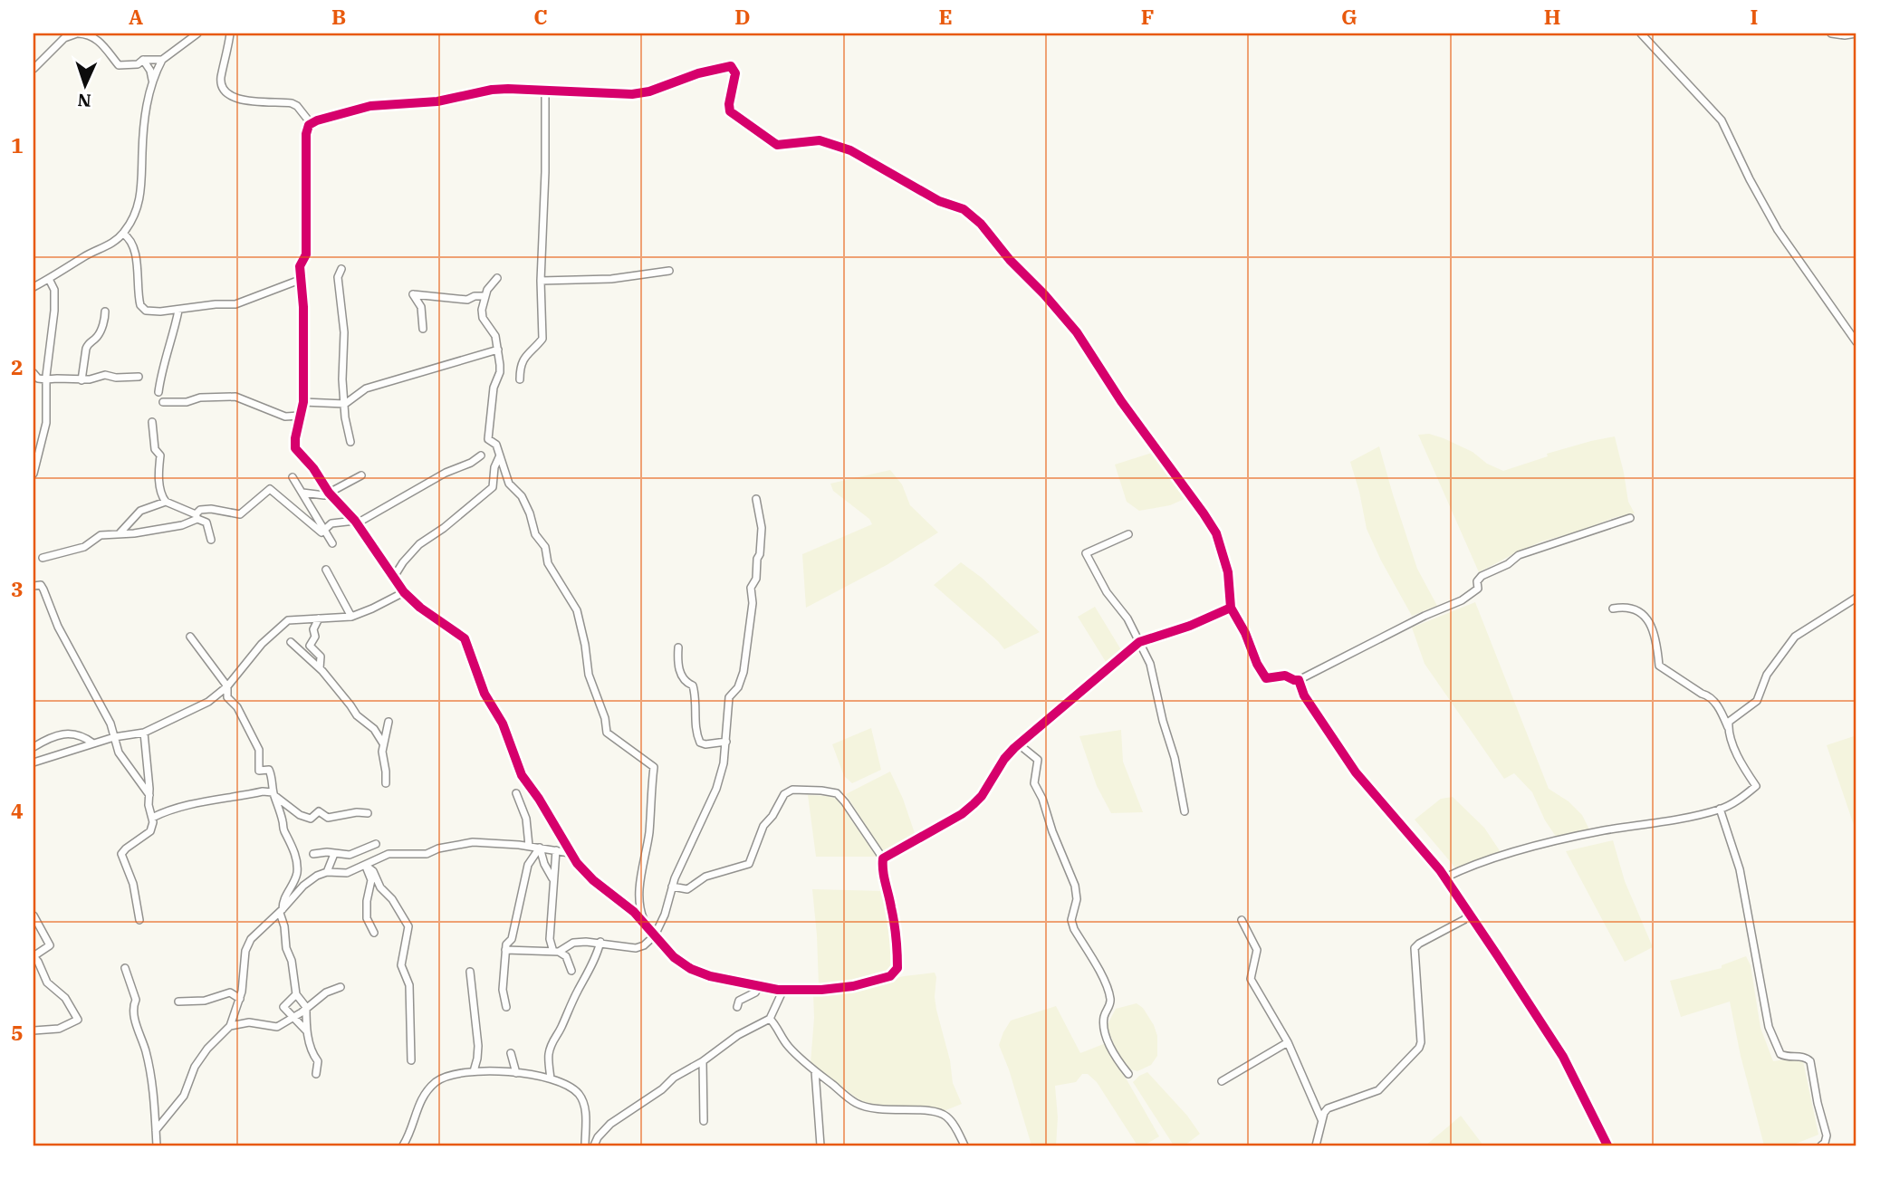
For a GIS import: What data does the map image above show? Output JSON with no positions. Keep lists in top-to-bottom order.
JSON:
{
  "north": "bottom",
  "grid": {
    "columns": [
      "A",
      "B",
      "C",
      "D",
      "E",
      "F",
      "G",
      "H",
      "I"
    ],
    "rows": [
      "1",
      "2",
      "3",
      "4",
      "5"
    ]
  }
}
